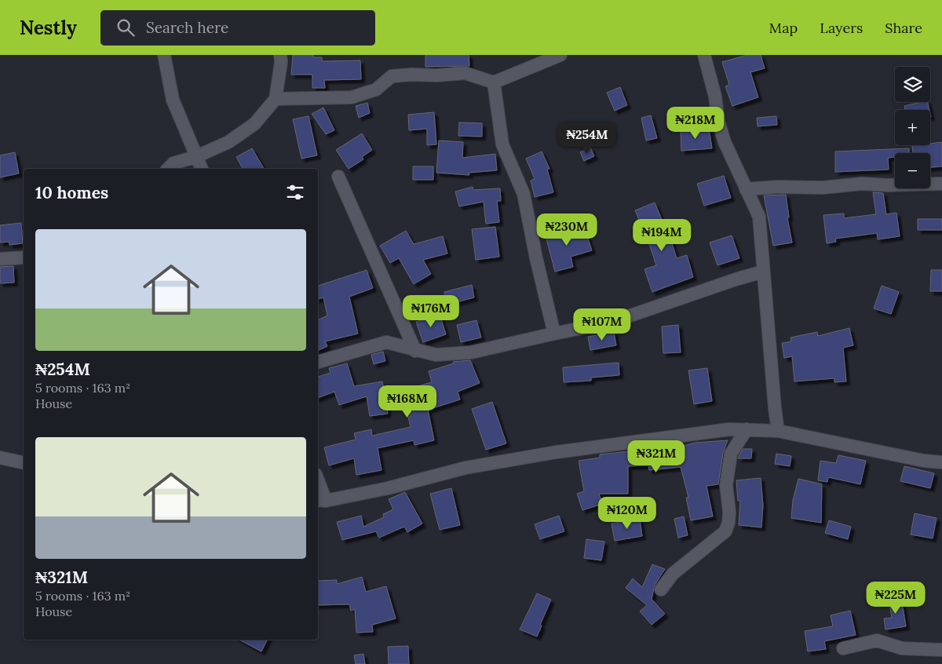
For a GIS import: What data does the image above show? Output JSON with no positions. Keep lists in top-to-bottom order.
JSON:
{
  "page": {
    "header": "Nestly",
    "search": "Search here",
    "nav": ["Map", "Layers", "Share"],
    "map_buttons": ["+", "−"],
    "price": [
      "₦218M",
      "₦254M",
      "₦230M",
      "₦194M",
      "₦176M",
      "₦107M",
      "₦168M",
      "₦321M",
      "₦120M",
      "₦225M"
    ],
    "heading": "10 homes",
    "list": [
      {
        "name": "₦254M",
        "note": "5 rooms · 163 m² · House"
      },
      {
        "name": "₦321M",
        "note": "5 rooms · 163 m² · House"
      }
    ]
  }
}
